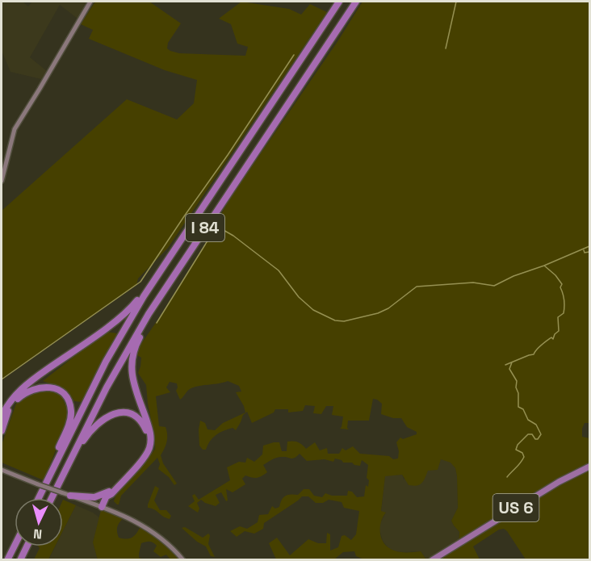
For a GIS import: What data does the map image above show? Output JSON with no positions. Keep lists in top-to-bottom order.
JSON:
{
  "streets": {
    "highway": ["I 84", "US 6"]
  },
  "north": "bottom"
}
